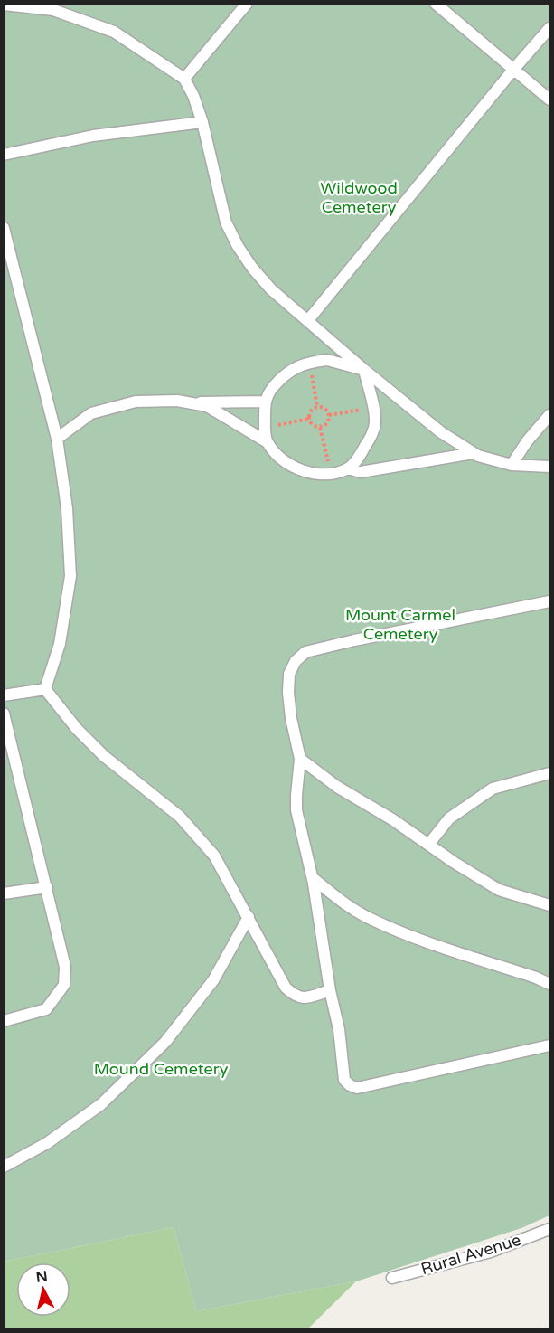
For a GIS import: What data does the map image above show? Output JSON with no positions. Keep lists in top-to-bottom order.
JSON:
{
  "streets": {
    "lane": ["Rural Avenue"]
  },
  "parks": ["Wildwood Cemetery", "Mount Carmel Cemetery", "Mound Cemetery"],
  "north": "top"
}
